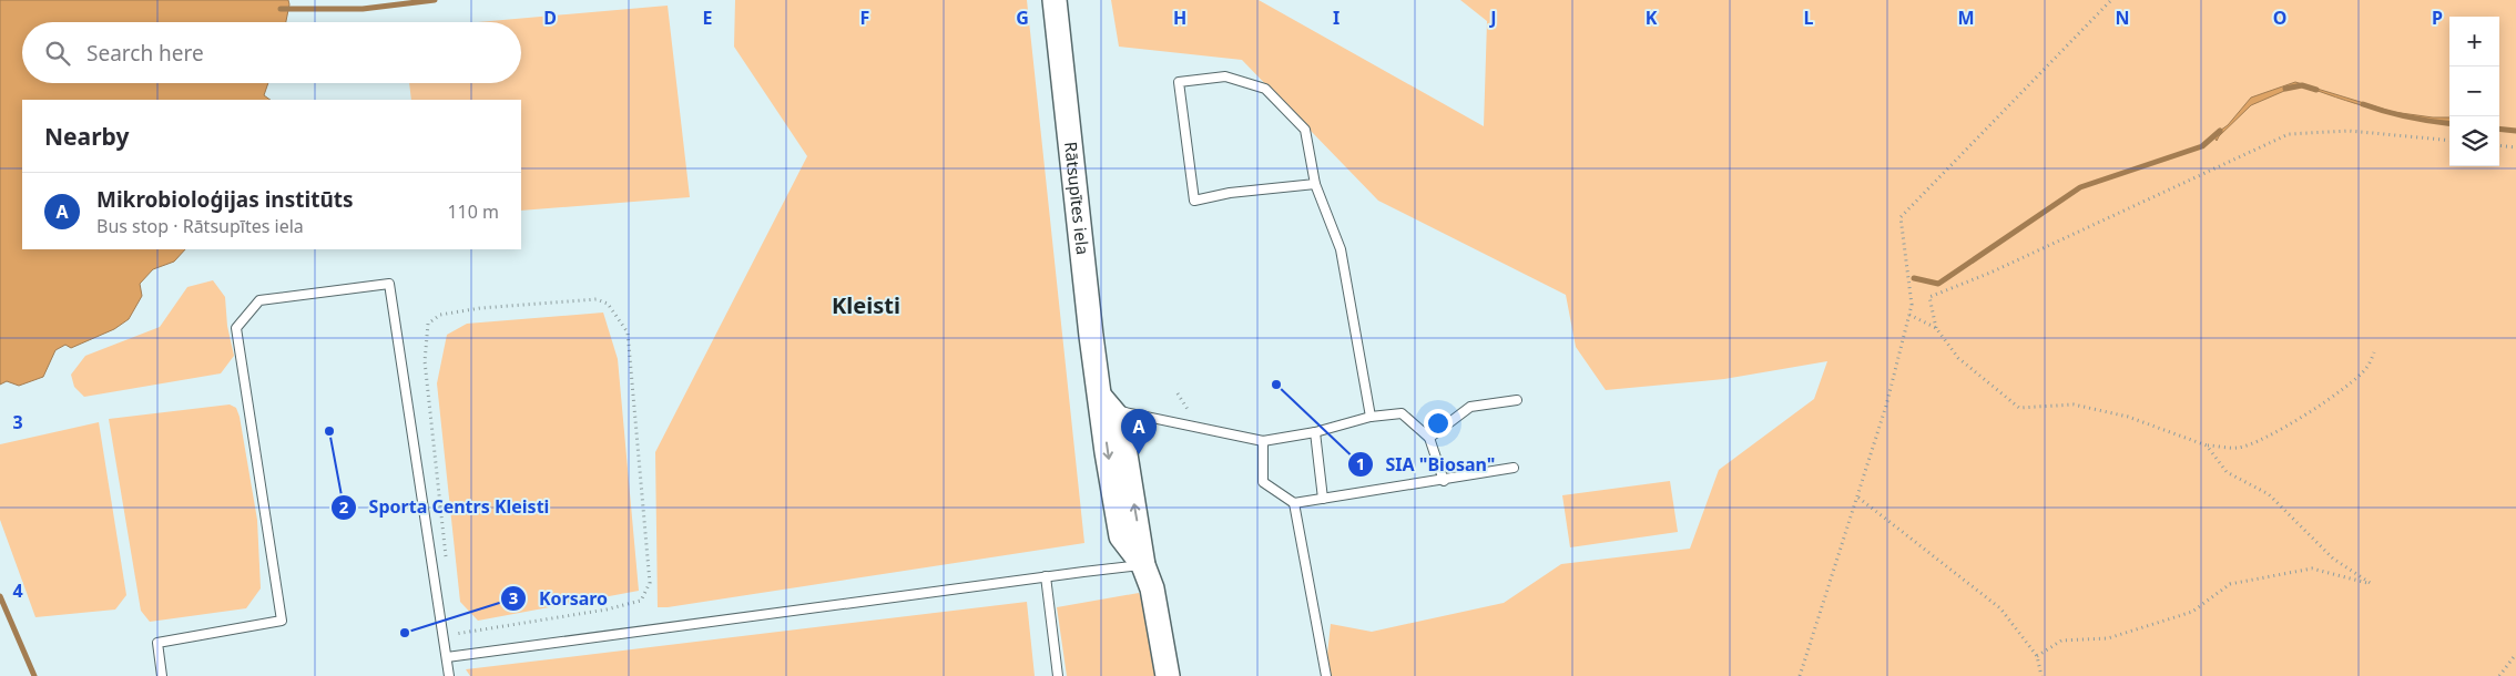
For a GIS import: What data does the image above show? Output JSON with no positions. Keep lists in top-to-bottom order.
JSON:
{
  "streets": {
    "street": ["Rātsupītes iela"]
  },
  "districts": ["Kleisti"],
  "places": ["SIA \"Biosan\"", "Sporta Centrs Kleisti", "Korsaro"],
  "page": {
    "map_buttons": ["+", "−"],
    "search": "Search here",
    "heading": "Nearby",
    "list": [
      {
        "mark": "A",
        "name": "Mikrobioloģijas institūts",
        "note": "Bus stop · Rātsupītes iela",
        "value": "110 m"
      }
    ],
    "pins": "A"
  },
  "grid": {
    "columns": [
      "D",
      "E",
      "F",
      "G",
      "H",
      "I",
      "J",
      "K",
      "L",
      "M",
      "N",
      "O",
      "P"
    ],
    "rows": ["3", "4"]
  }
}
